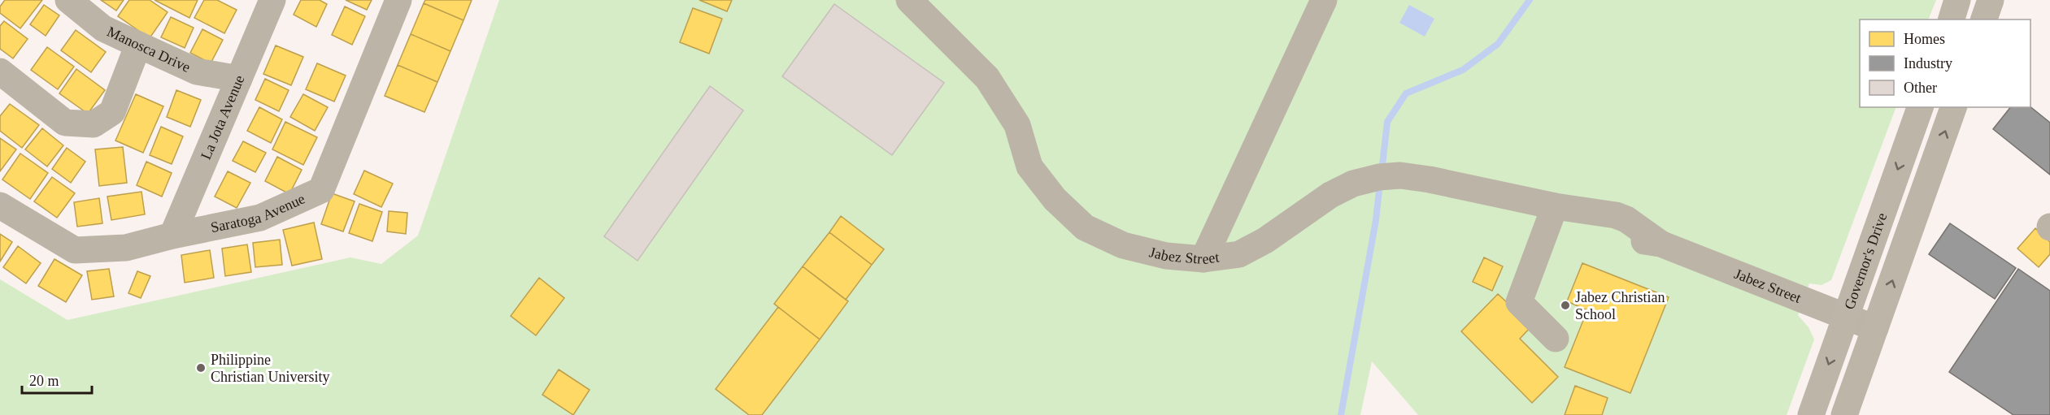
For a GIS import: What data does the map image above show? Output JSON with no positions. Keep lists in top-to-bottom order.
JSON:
{
  "streets": {
    "highway": ["Governor's Drive"],
    "street": [
      "Manosca Drive",
      "La Jota Avenue",
      "Saratoga Avenue",
      "Jabez Street"
    ]
  },
  "crossings": [
    ["Manosca Drive", "La Jota Avenue"],
    ["La Jota Avenue", "Saratoga Avenue"],
    ["Jabez Street", "Governor's Drive"]
  ],
  "places": ["Jabez Christian School", "Philippine Christian University"],
  "legend": ["Homes", "Industry", "Other"],
  "scale_bar": "20 m"
}
